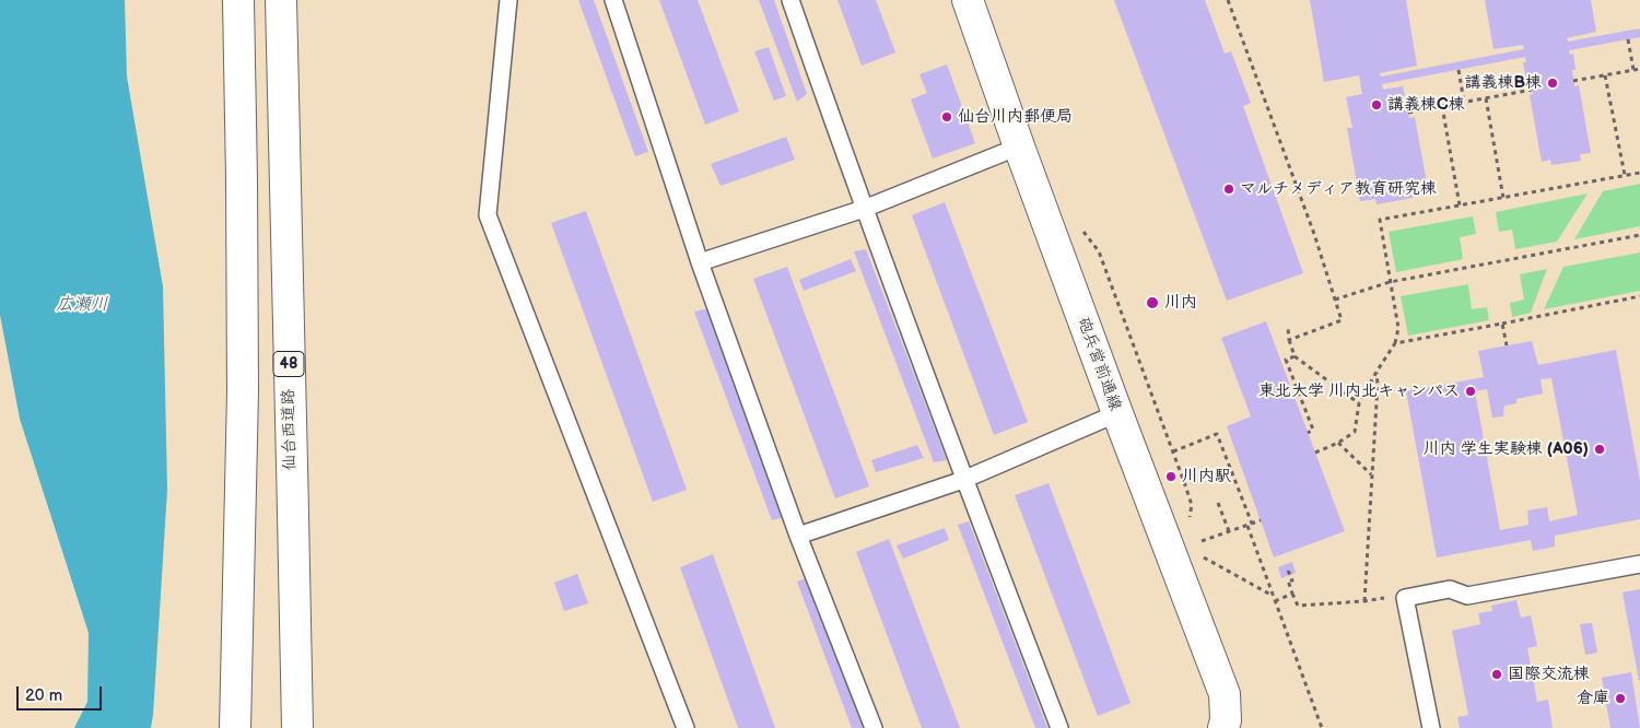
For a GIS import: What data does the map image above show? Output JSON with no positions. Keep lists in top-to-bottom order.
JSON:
{
  "streets": {
    "main road": ["48", "砲兵営前通線", "仙台西道路"]
  },
  "water": ["広瀬川"],
  "places": [
    "講義棟B棟",
    "講義棟C棟",
    "仙台川内郵便局",
    "マルチメディア教育研究棟",
    "川内",
    "東北大学 川内北キャンパス",
    "川内 学生実験棟 (A06)",
    "川内駅",
    "国際交流棟",
    "倉庫"
  ],
  "scale_bar": "20 m"
}
